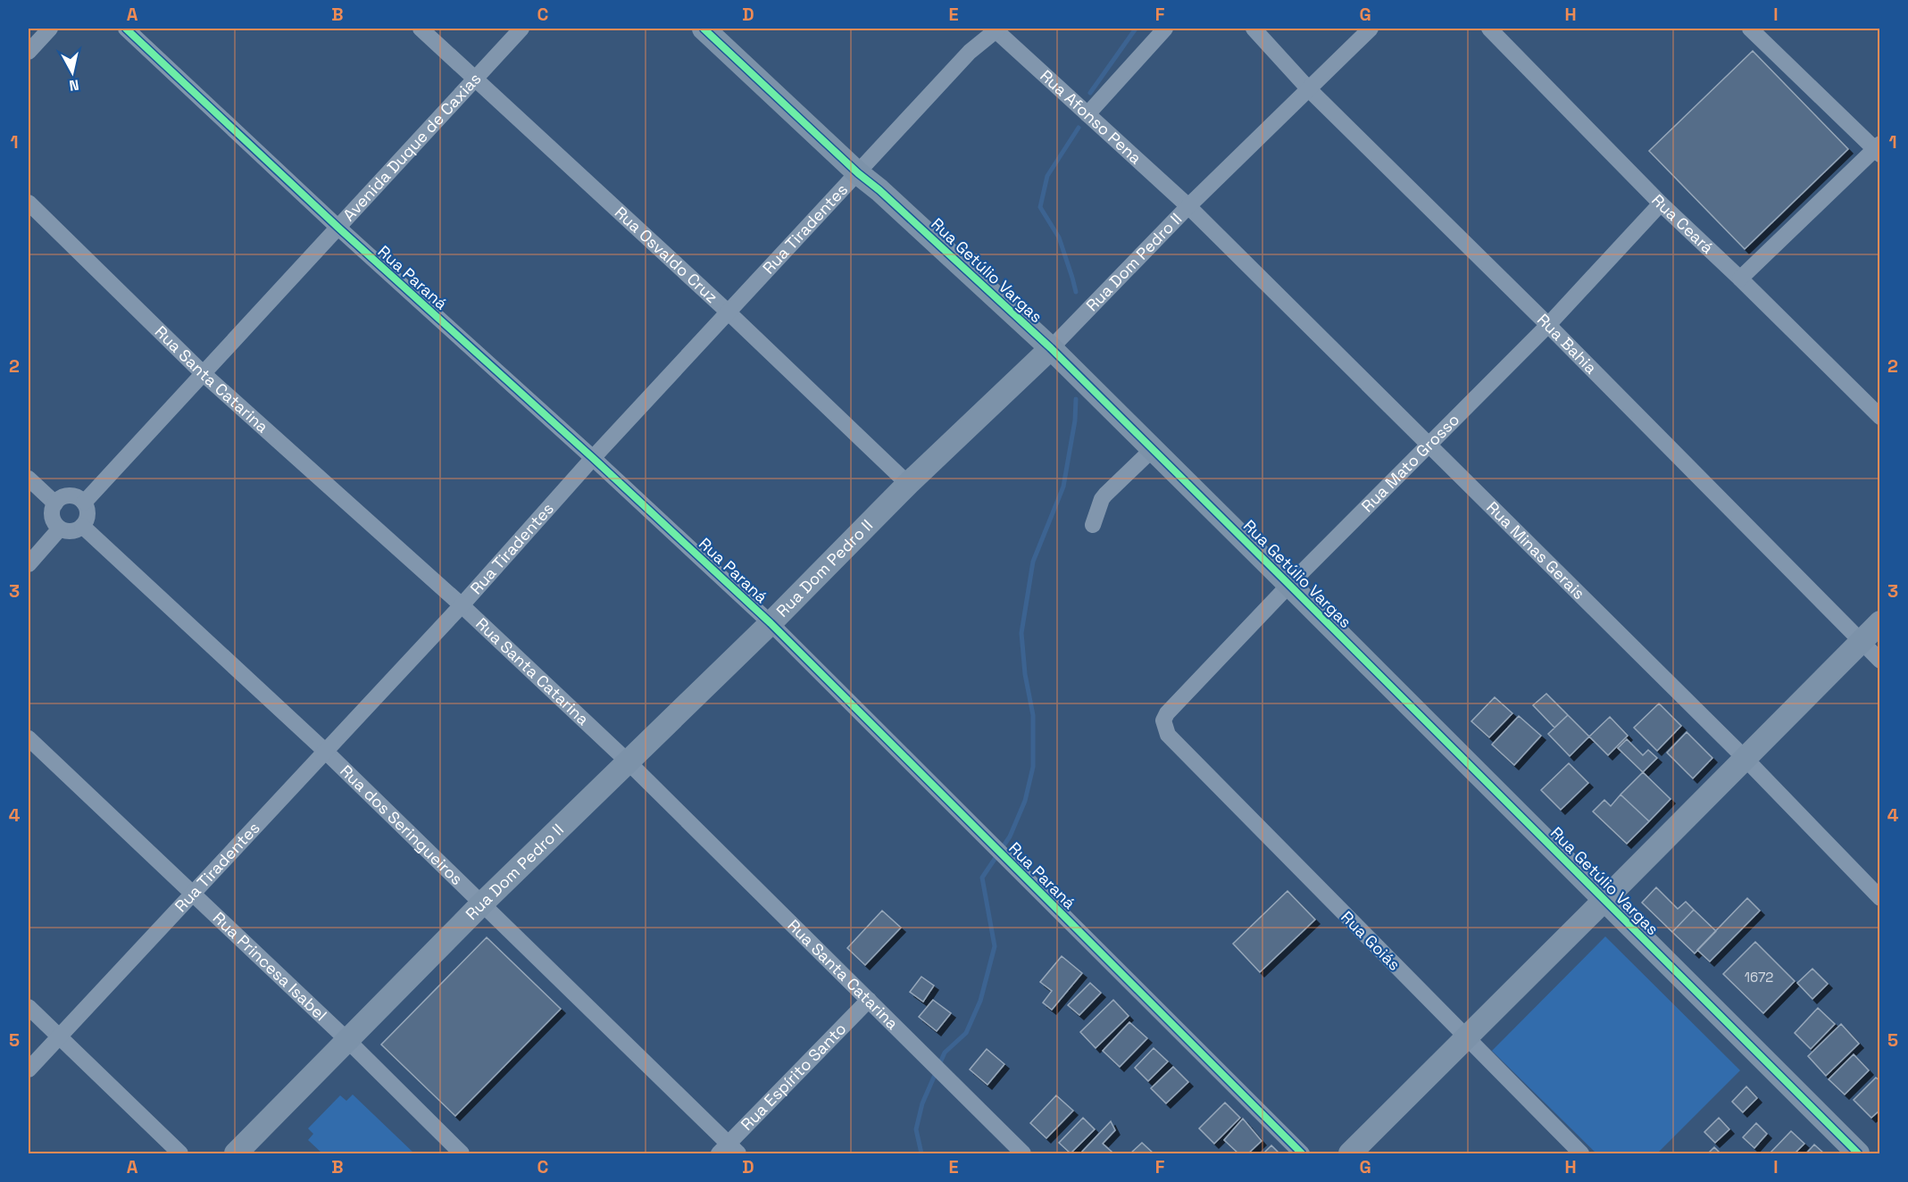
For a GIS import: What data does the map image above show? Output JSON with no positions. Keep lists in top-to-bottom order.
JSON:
{
  "streets": {
    "street": [
      "Rua Afonso Pena",
      "Avenida Duque de Caxias",
      "Rua Ceará",
      "Rua Tiradentes",
      "Rua Osvaldo Cruz",
      "Rua Dom Pedro II",
      "Rua Getúlio Vargas",
      "Rua Paraná",
      "Rua Bahia",
      "Rua Santa Catarina",
      "Rua Mato Grosso",
      "Rua Minas Gerais",
      "Rua dos Seringueiros",
      "Rua Goiás",
      "Rua Princesa Isabel",
      "Rua Espírito Santo"
    ]
  },
  "crossings": [
    ["Rua Afonso Pena", "Rua Tiradentes"],
    ["Rua Afonso Pena", "Rua Dom Pedro II"],
    ["Rua Afonso Pena", "Rua Minas Gerais"],
    ["Avenida Duque de Caxias", "Rua Osvaldo Cruz"],
    ["Avenida Duque de Caxias", "Rua Paraná"],
    ["Avenida Duque de Caxias", "Rua Santa Catarina"],
    ["Avenida Duque de Caxias", "Rua dos Seringueiros"],
    ["Rua Ceará", "Rua Mato Grosso"],
    ["Rua Tiradentes", "Rua Osvaldo Cruz"],
    ["Rua Tiradentes", "Rua Getúlio Vargas"],
    ["Rua Tiradentes", "Rua Paraná"],
    ["Rua Tiradentes", "Rua Santa Catarina"],
    ["Rua Tiradentes", "Rua dos Seringueiros"],
    ["Rua Tiradentes", "Rua Princesa Isabel"],
    ["Rua Osvaldo Cruz", "Rua Dom Pedro II"],
    ["Rua Dom Pedro II", "Rua Getúlio Vargas"],
    ["Rua Dom Pedro II", "Rua Paraná"],
    ["Rua Dom Pedro II", "Rua Bahia"],
    ["Rua Dom Pedro II", "Rua Santa Catarina"],
    ["Rua Dom Pedro II", "Rua Minas Gerais"],
    ["Rua Dom Pedro II", "Rua dos Seringueiros"],
    ["Rua Dom Pedro II", "Rua Princesa Isabel"],
    ["Rua Getúlio Vargas", "Rua Mato Grosso"],
    ["Rua Bahia", "Rua Mato Grosso"],
    ["Rua Santa Catarina", "Rua Espírito Santo"],
    ["Rua Mato Grosso", "Rua Minas Gerais"],
    ["Rua Mato Grosso", "Rua Goiás"],
    ["Rua dos Seringueiros", "Rua Espírito Santo"]
  ],
  "house_numbers": ["1672"],
  "north": "bottom",
  "grid": {
    "columns": [
      "A",
      "B",
      "C",
      "D",
      "E",
      "F",
      "G",
      "H",
      "I"
    ],
    "rows": [
      "1",
      "2",
      "3",
      "4",
      "5"
    ]
  }
}
